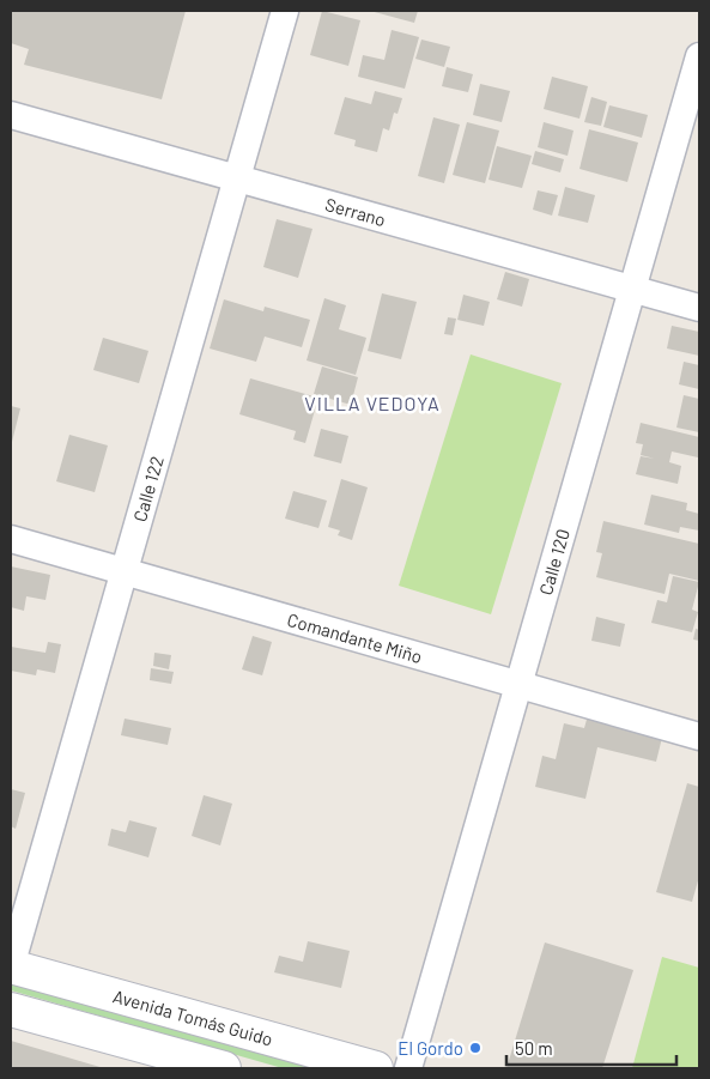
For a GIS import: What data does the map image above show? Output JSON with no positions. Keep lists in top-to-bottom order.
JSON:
{
  "streets": {
    "main road": ["Avenida Tomás Guido"],
    "street": [
      "Serrano",
      "Calle 122",
      "Calle 120",
      "Comandante Miño"
    ]
  },
  "crossings": [
    ["Serrano", "Calle 122"],
    ["Serrano", "Calle 120"],
    ["Calle 122", "Comandante Miño"],
    ["Calle 122", "Avenida Tomás Guido"],
    ["Calle 120", "Comandante Miño"]
  ],
  "districts": ["VILLA VEDOYA"],
  "places": ["El Gordo"],
  "scale_bar": "50 m"
}
